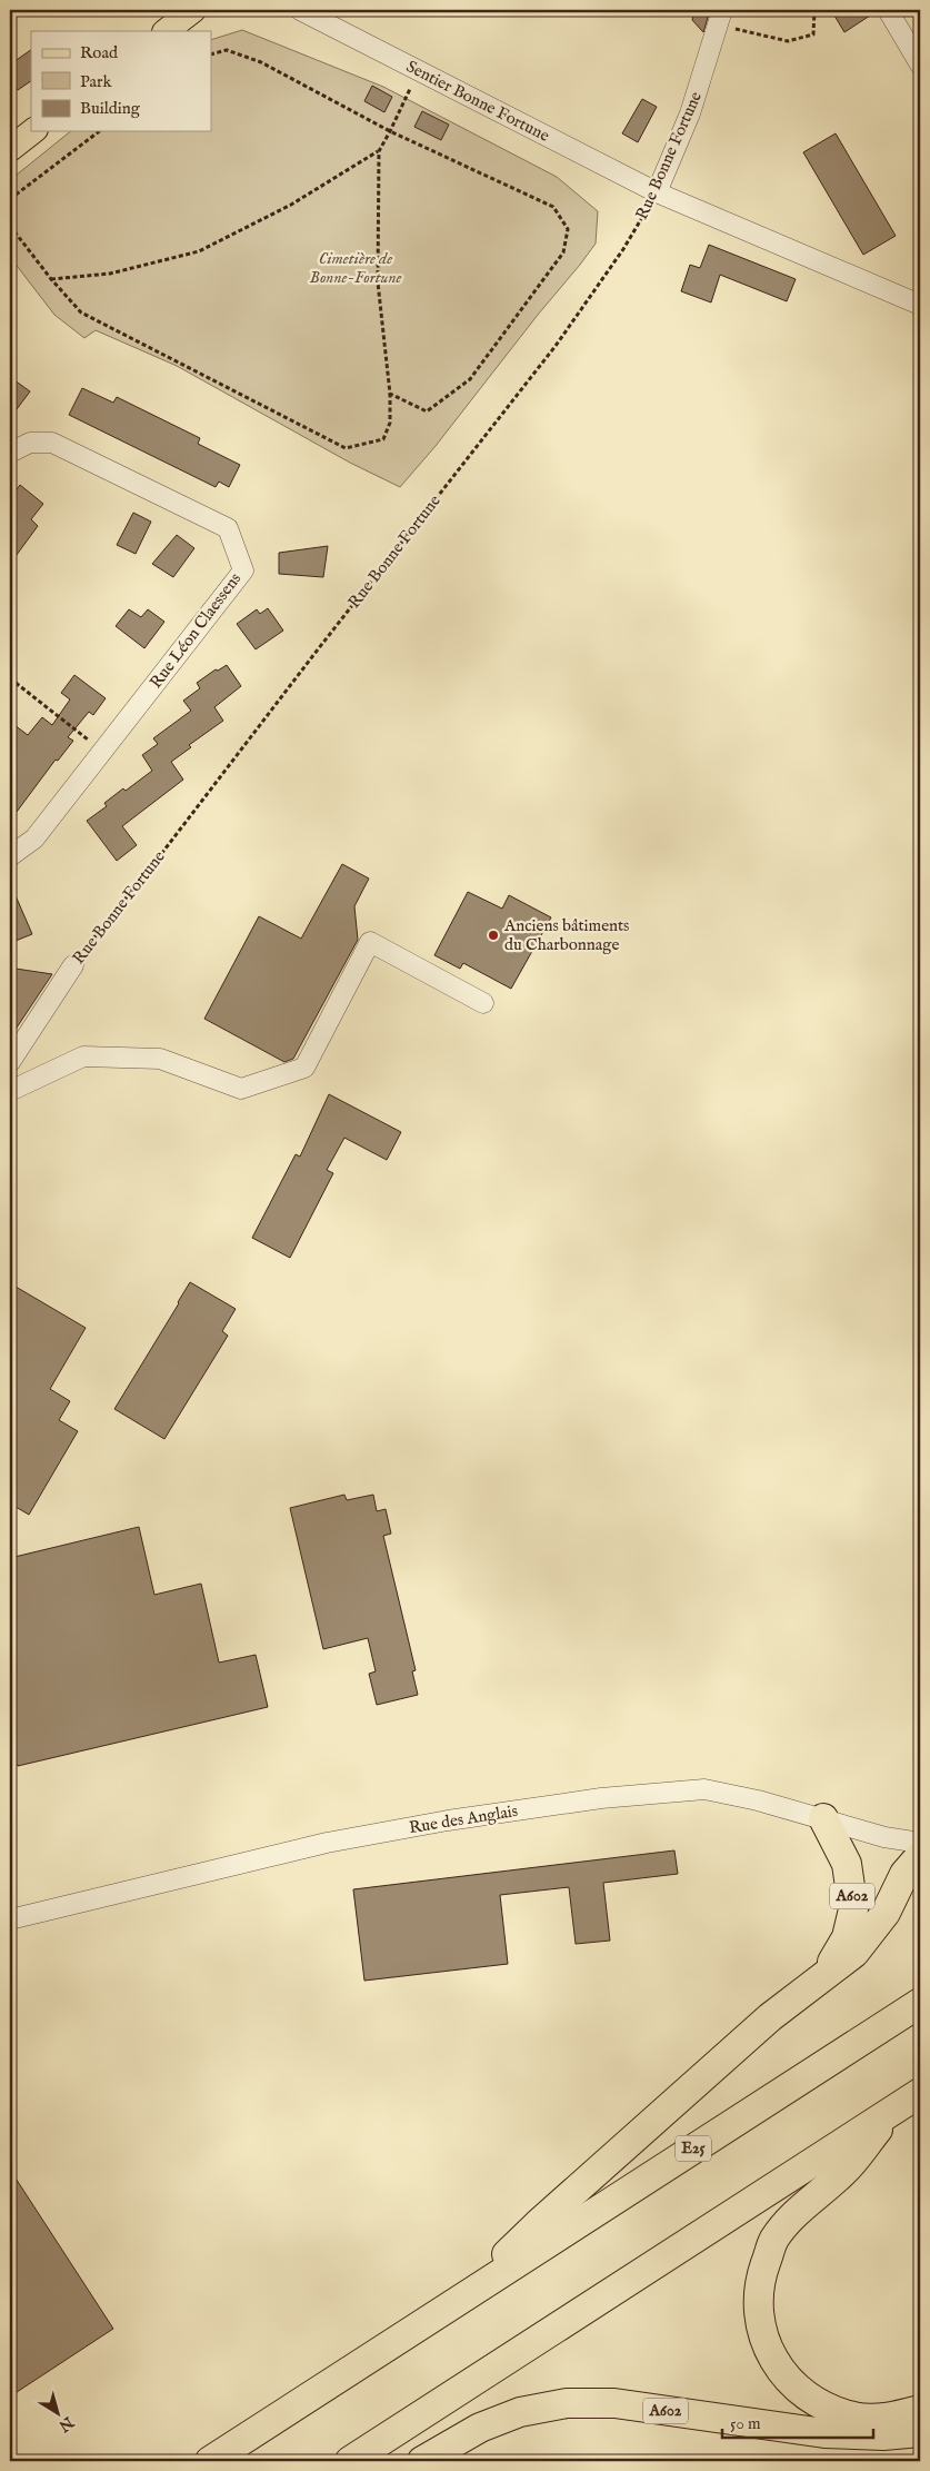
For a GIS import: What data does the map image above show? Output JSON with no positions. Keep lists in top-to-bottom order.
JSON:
{
  "streets": {
    "highway": ["A602", "E25"],
    "street": [
      "Sentier Bonne Fortune",
      "Rue Bonne Fortune",
      "Rue Léon Claessens",
      "Rue des Anglais"
    ]
  },
  "crossings": [
    ["Sentier Bonne Fortune", "Rue Bonne Fortune"],
    ["Rue des Anglais", "A602"],
    ["A602", "E25"]
  ],
  "parks": ["Cimetière de Bonne-Fortune"],
  "places": ["Anciens bâtiments du Charbonnage"],
  "legend": ["Road", "Park", "Building"],
  "scale_bar": "50 m",
  "north": "bottom right"
}
